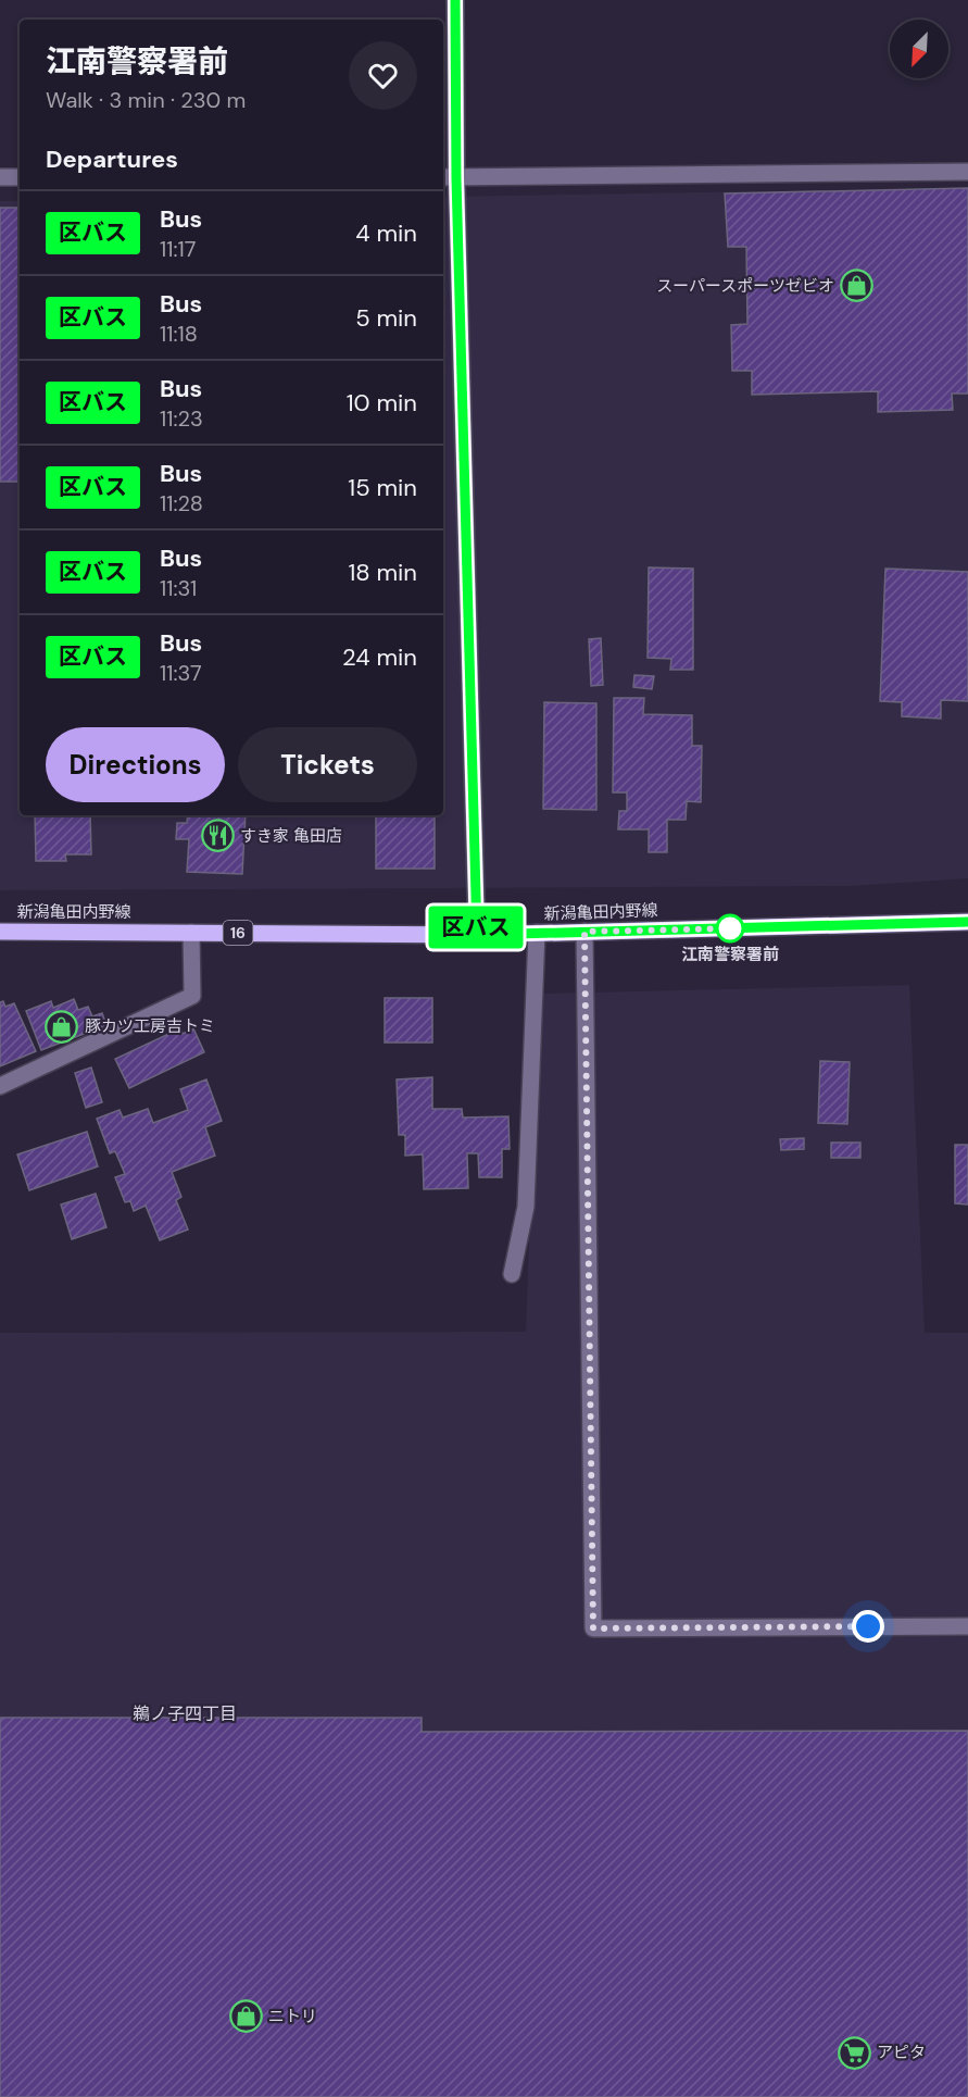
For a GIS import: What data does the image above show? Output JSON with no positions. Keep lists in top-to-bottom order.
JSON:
{
  "streets": {
    "main road": ["新潟亀田内野線", "16"]
  },
  "districts": ["鵜ノ子四丁目"],
  "places": {
    "shop": ["スーパースポーツゼビオ", "豚カツ工房吉トミ", "ニトリ"],
    "restaurant": ["すき家 亀田店"],
    "other": ["江南警察署前"],
    "supermarket": ["アピタ"]
  },
  "lines": ["bus line 区バス"],
  "north": "bottom left",
  "page": {
    "on_map": "区バス",
    "heading": [
      ["江南警察署前", "Walk · 3 min · 230 m"],
      "Departures"
    ],
    "list": [
      {
        "mark": "区バス",
        "name": "Bus",
        "note": "11:17",
        "value": "4 min"
      },
      {
        "mark": "区バス",
        "name": "Bus",
        "note": "11:18",
        "value": "5 min"
      },
      {
        "mark": "区バス",
        "name": "Bus",
        "note": "11:23",
        "value": "10 min"
      },
      {
        "mark": "区バス",
        "name": "Bus",
        "note": "11:28",
        "value": "15 min"
      },
      {
        "mark": "区バス",
        "name": "Bus",
        "note": "11:31",
        "value": "18 min"
      },
      {
        "mark": "区バス",
        "name": "Bus",
        "note": "11:37",
        "value": "24 min"
      }
    ],
    "buttons": ["Directions", "Tickets"]
  }
}
